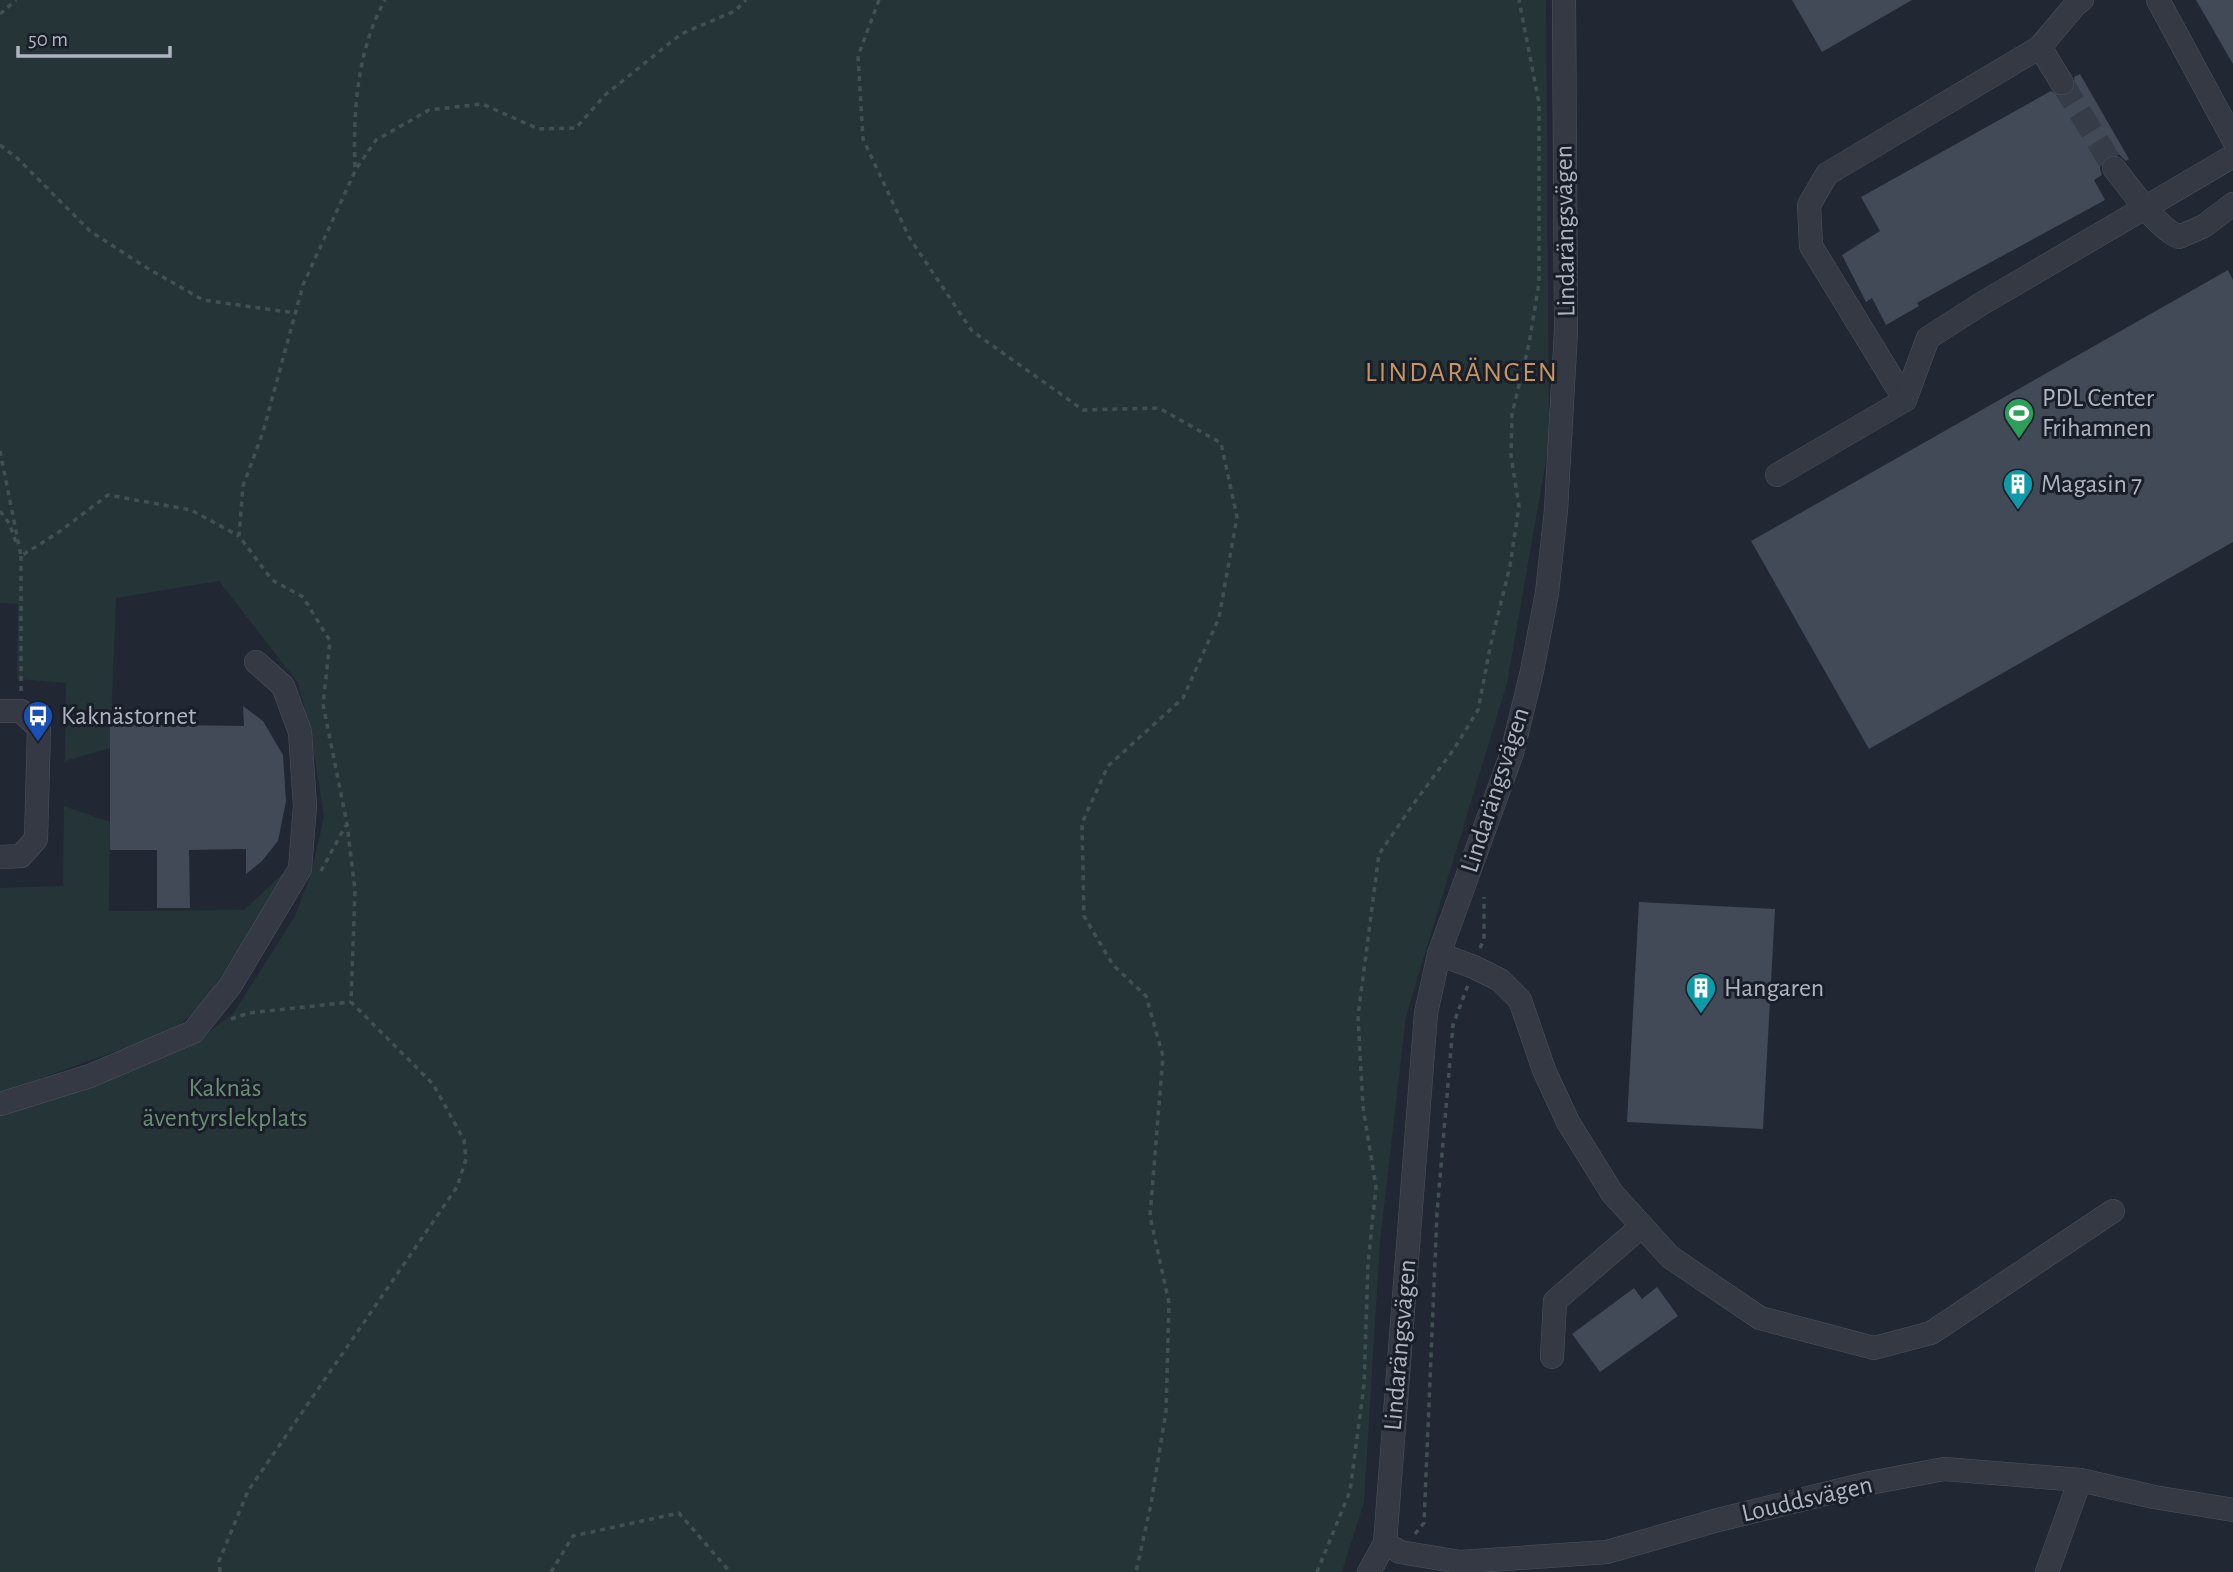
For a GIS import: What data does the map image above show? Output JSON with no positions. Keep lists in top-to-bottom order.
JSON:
{
  "streets": {
    "street": ["Lindarängsvägen", "Louddsvägen"]
  },
  "crossings": [
    ["Lindarängsvägen", "Louddsvägen"]
  ],
  "districts": ["LINDARÄNGEN"],
  "parks": ["Kaknäs äventyrslekplats"],
  "places": {
    "sports": ["PDL Center Frihamnen"],
    "building": ["Magasin 7", "Hangaren"],
    "bus stop": ["Kaknästornet"]
  },
  "scale_bar": "50 m"
}
